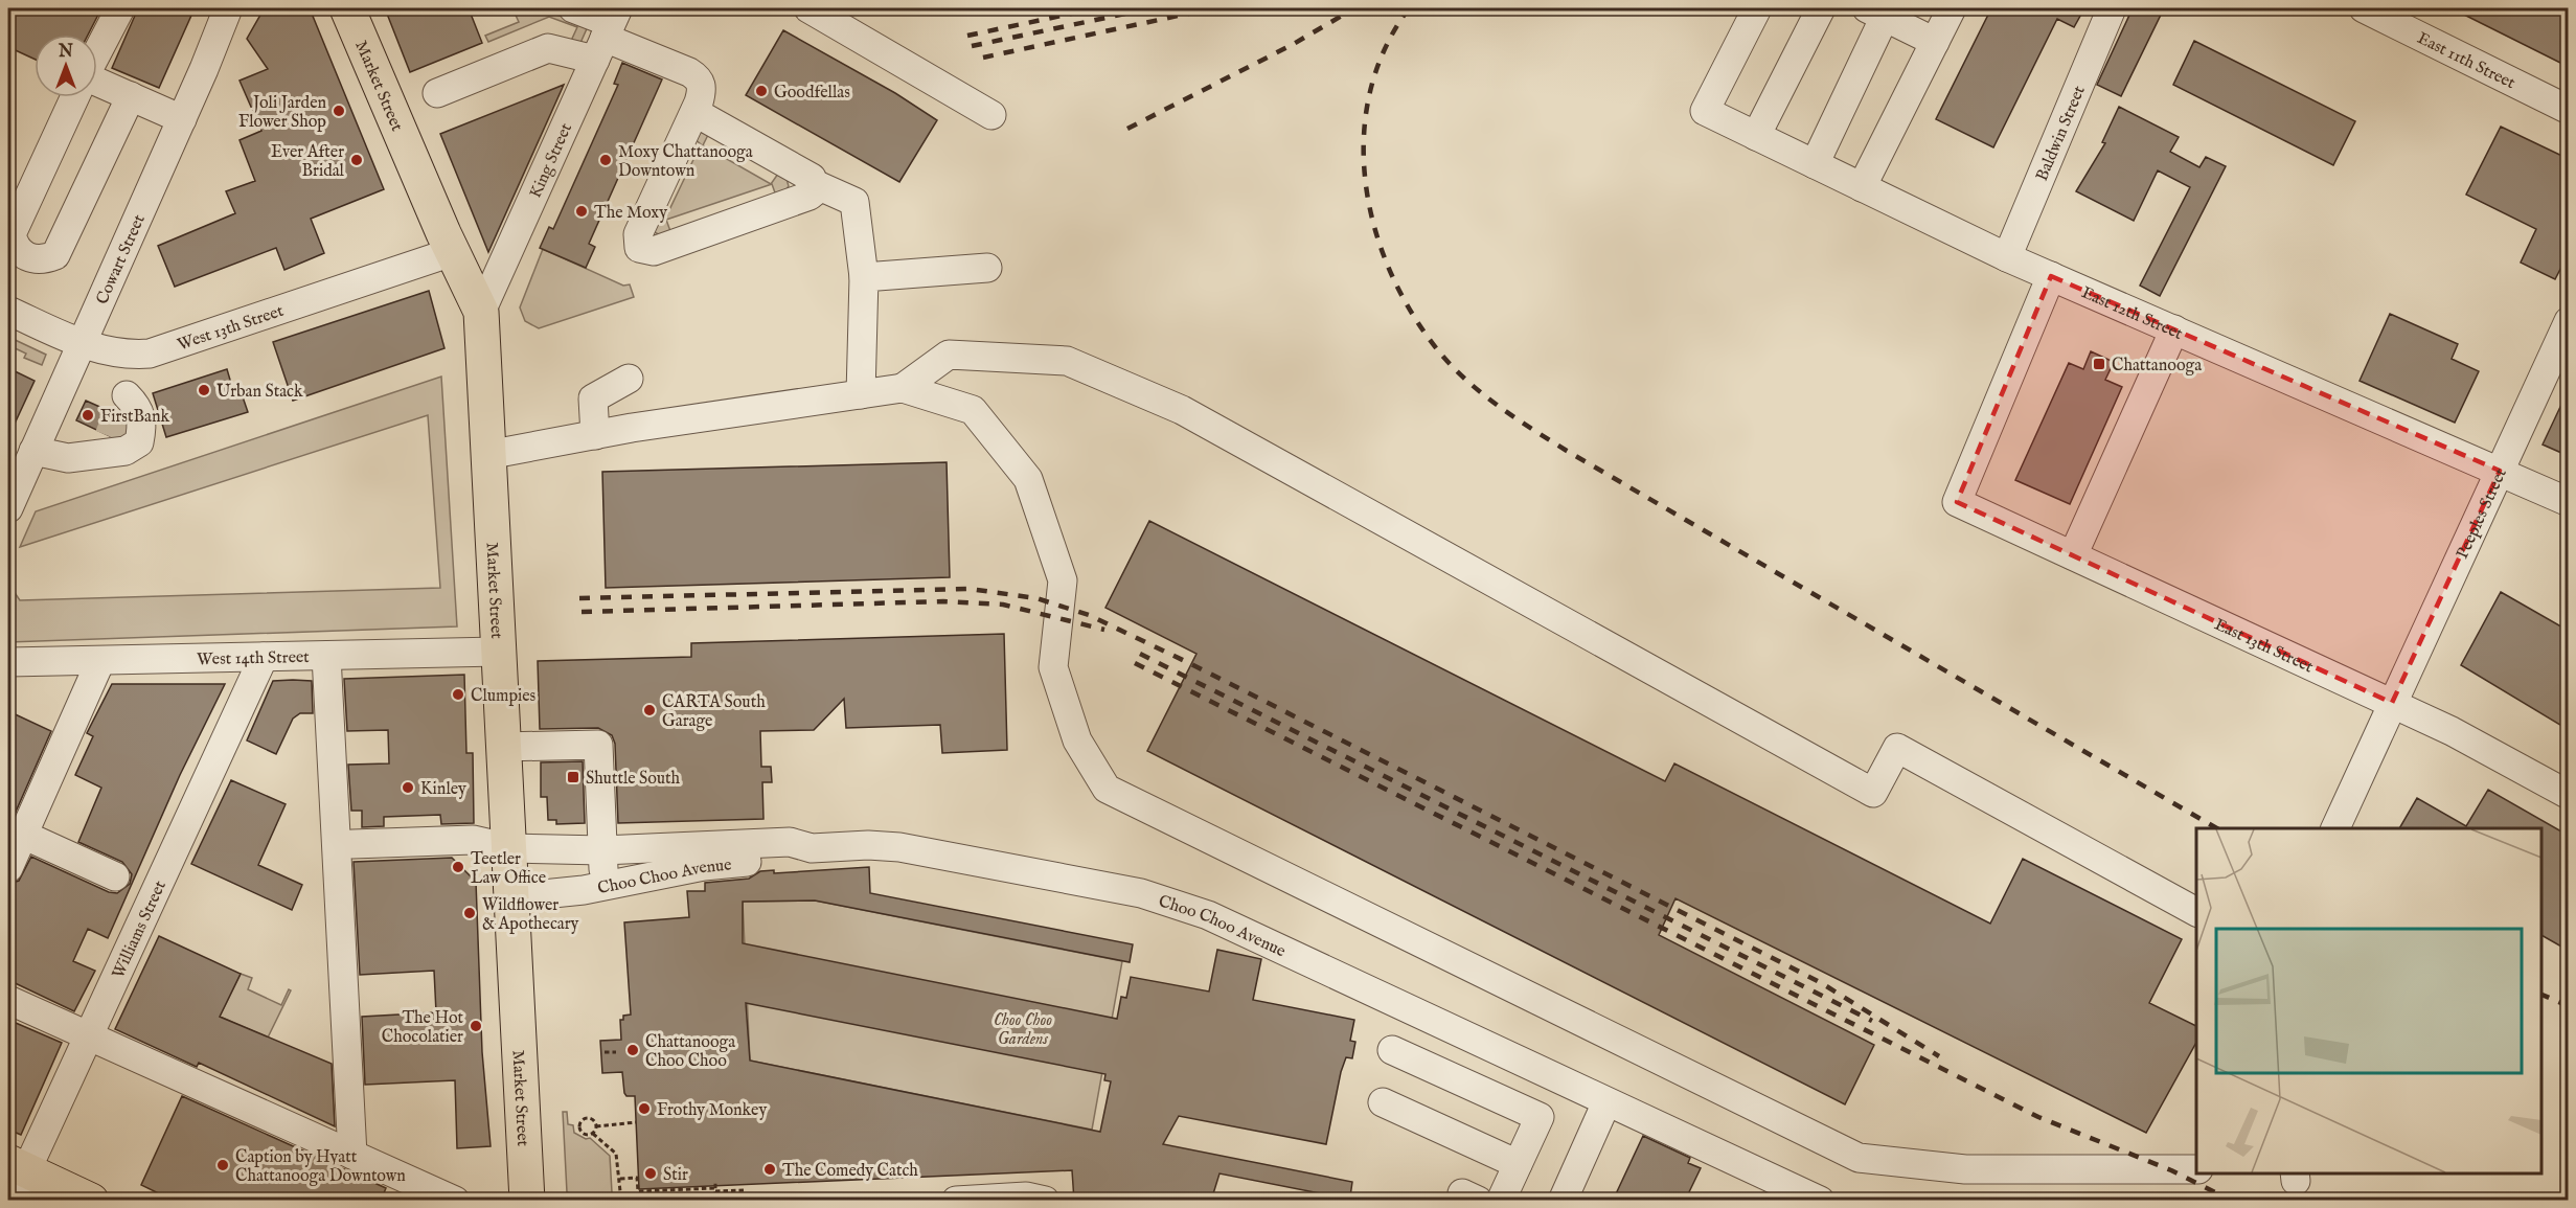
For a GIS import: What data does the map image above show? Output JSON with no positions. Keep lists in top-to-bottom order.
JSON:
{
  "streets": {
    "main road": ["Market Street"],
    "street": [
      "East 11th Street",
      "Baldwin Street",
      "King Street",
      "Cowart Street",
      "East 12th Street",
      "West 13th Street",
      "Peeples Street",
      "East 13th Street",
      "West 14th Street",
      "Choo Choo Avenue",
      "Williams Street"
    ]
  },
  "crossings": [
    ["Market Street", "King Street"],
    ["Market Street", "West 13th Street"],
    ["Market Street", "West 14th Street"],
    ["Market Street", "Choo Choo Avenue"],
    ["Baldwin Street", "East 12th Street"],
    ["Cowart Street", "West 13th Street"],
    ["East 12th Street", "Peeples Street"],
    ["East 12th Street", "East 13th Street"],
    ["Peeples Street", "East 13th Street"],
    ["West 14th Street", "Williams Street"]
  ],
  "parks": ["Choo Choo Gardens"],
  "places": {
    "other": [
      "Goodfellas",
      "Joli Jarden Flower Shop",
      "Ever After Bridal",
      "Moxy Chattanooga Downtown",
      "The Moxy",
      "Urban Stack",
      "FirstBank",
      "Clumpies",
      "CARTA South Garage",
      "Kinley",
      "Teetler Law Office",
      "Wildflower & Apothecary",
      "The Hot Chocolatier",
      "Chattanooga Choo Choo",
      "Frothy Monkey",
      "Caption by Hyatt Chattanooga Downtown",
      "The Comedy Catch",
      "Stir"
    ],
    "transit": ["Chattanooga", "Shuttle South"]
  },
  "north": "top"
}
